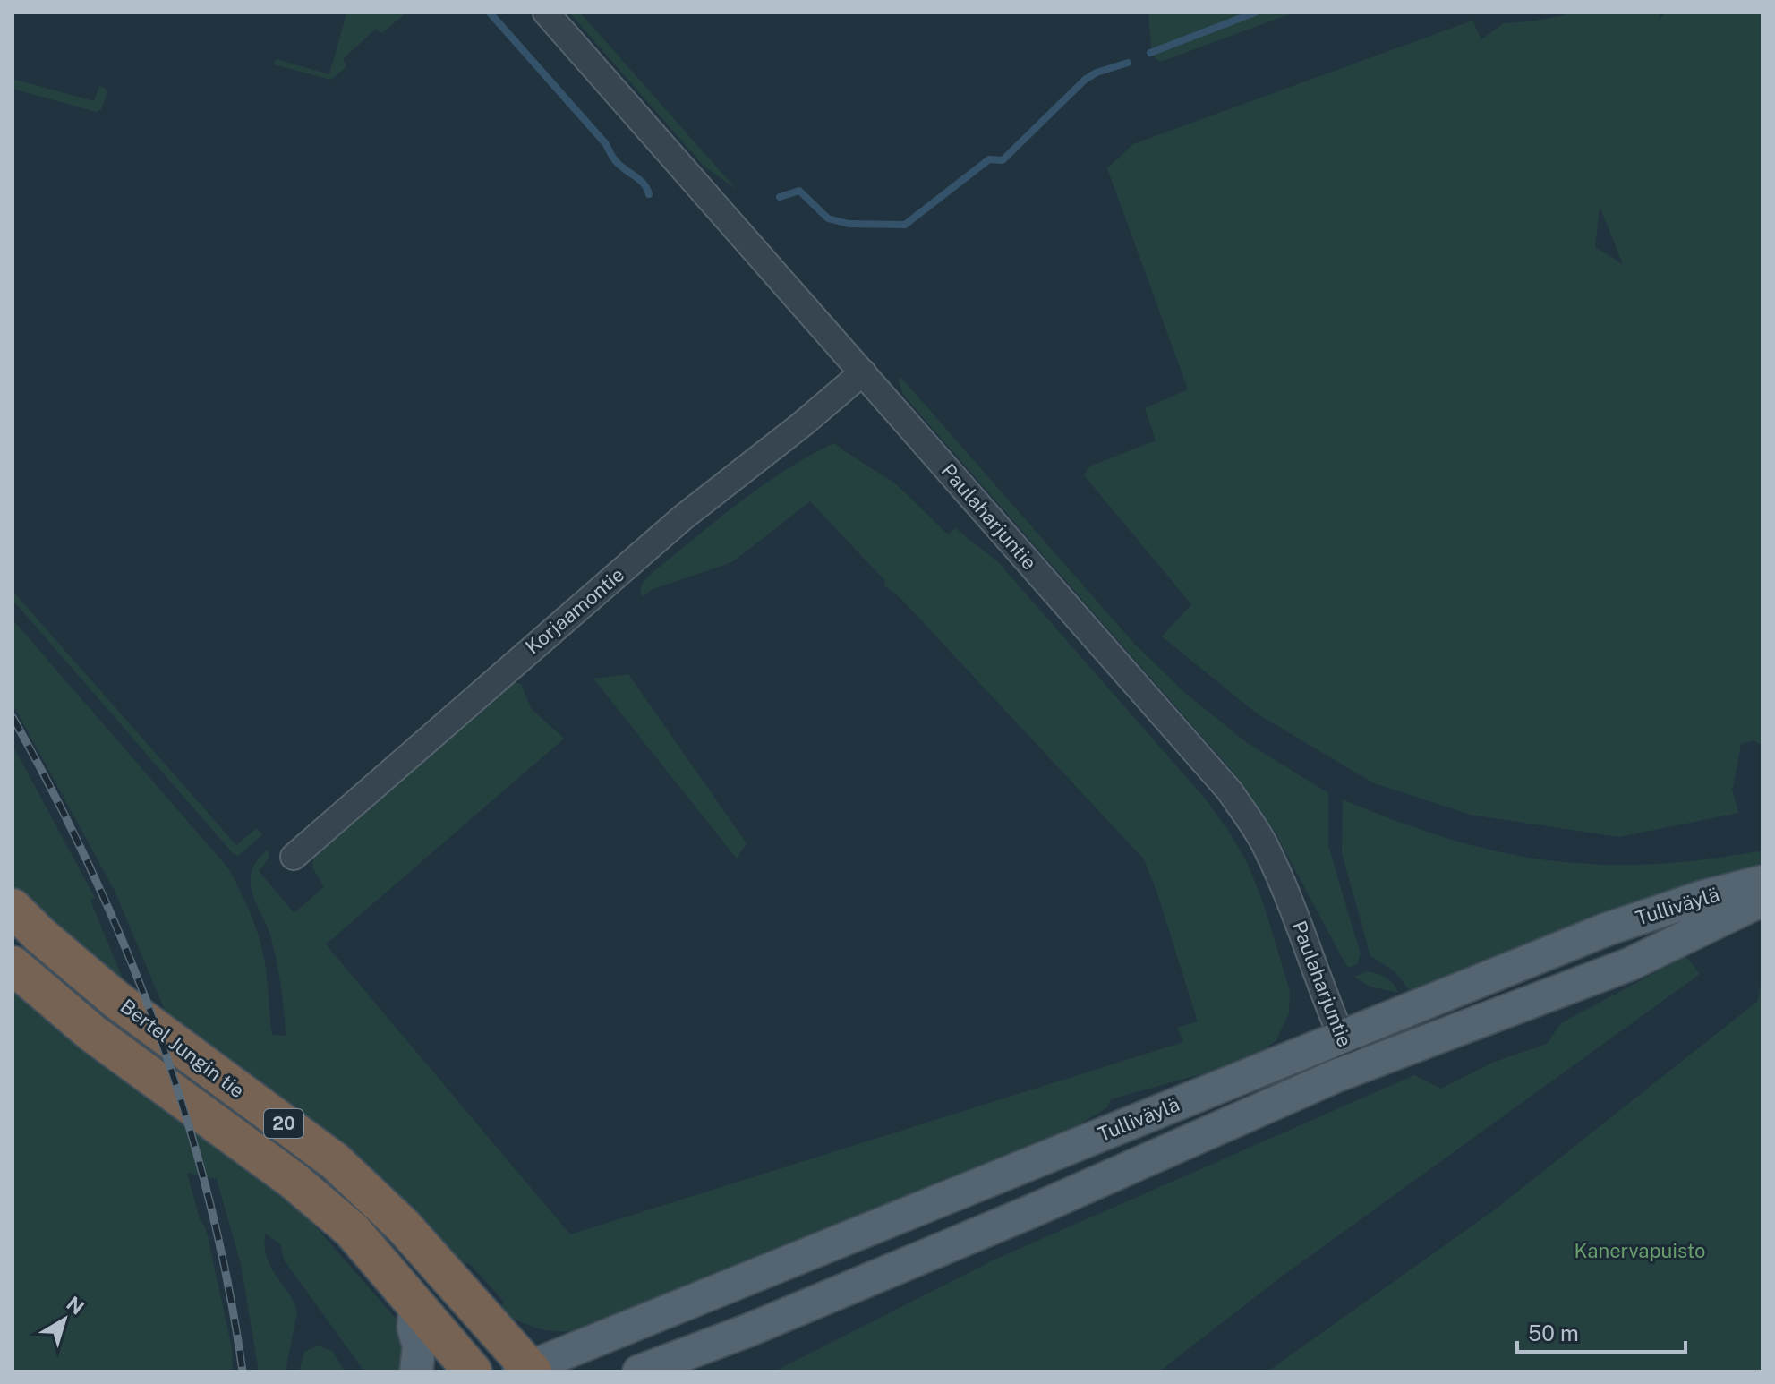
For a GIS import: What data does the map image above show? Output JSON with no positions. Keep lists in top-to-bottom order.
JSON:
{
  "streets": {
    "highway": ["Bertel Jungin tie", "20"],
    "main road": ["Tulliväylä"],
    "street": ["Paulaharjuntie", "Korjaamontie"]
  },
  "crossings": [
    ["Paulaharjuntie", "Korjaamontie"],
    ["Paulaharjuntie", "Tulliväylä"],
    ["Tulliväylä", "Bertel Jungin tie"]
  ],
  "parks": ["Kanervapuisto"],
  "scale_bar": "50 m",
  "north": "top right"
}
